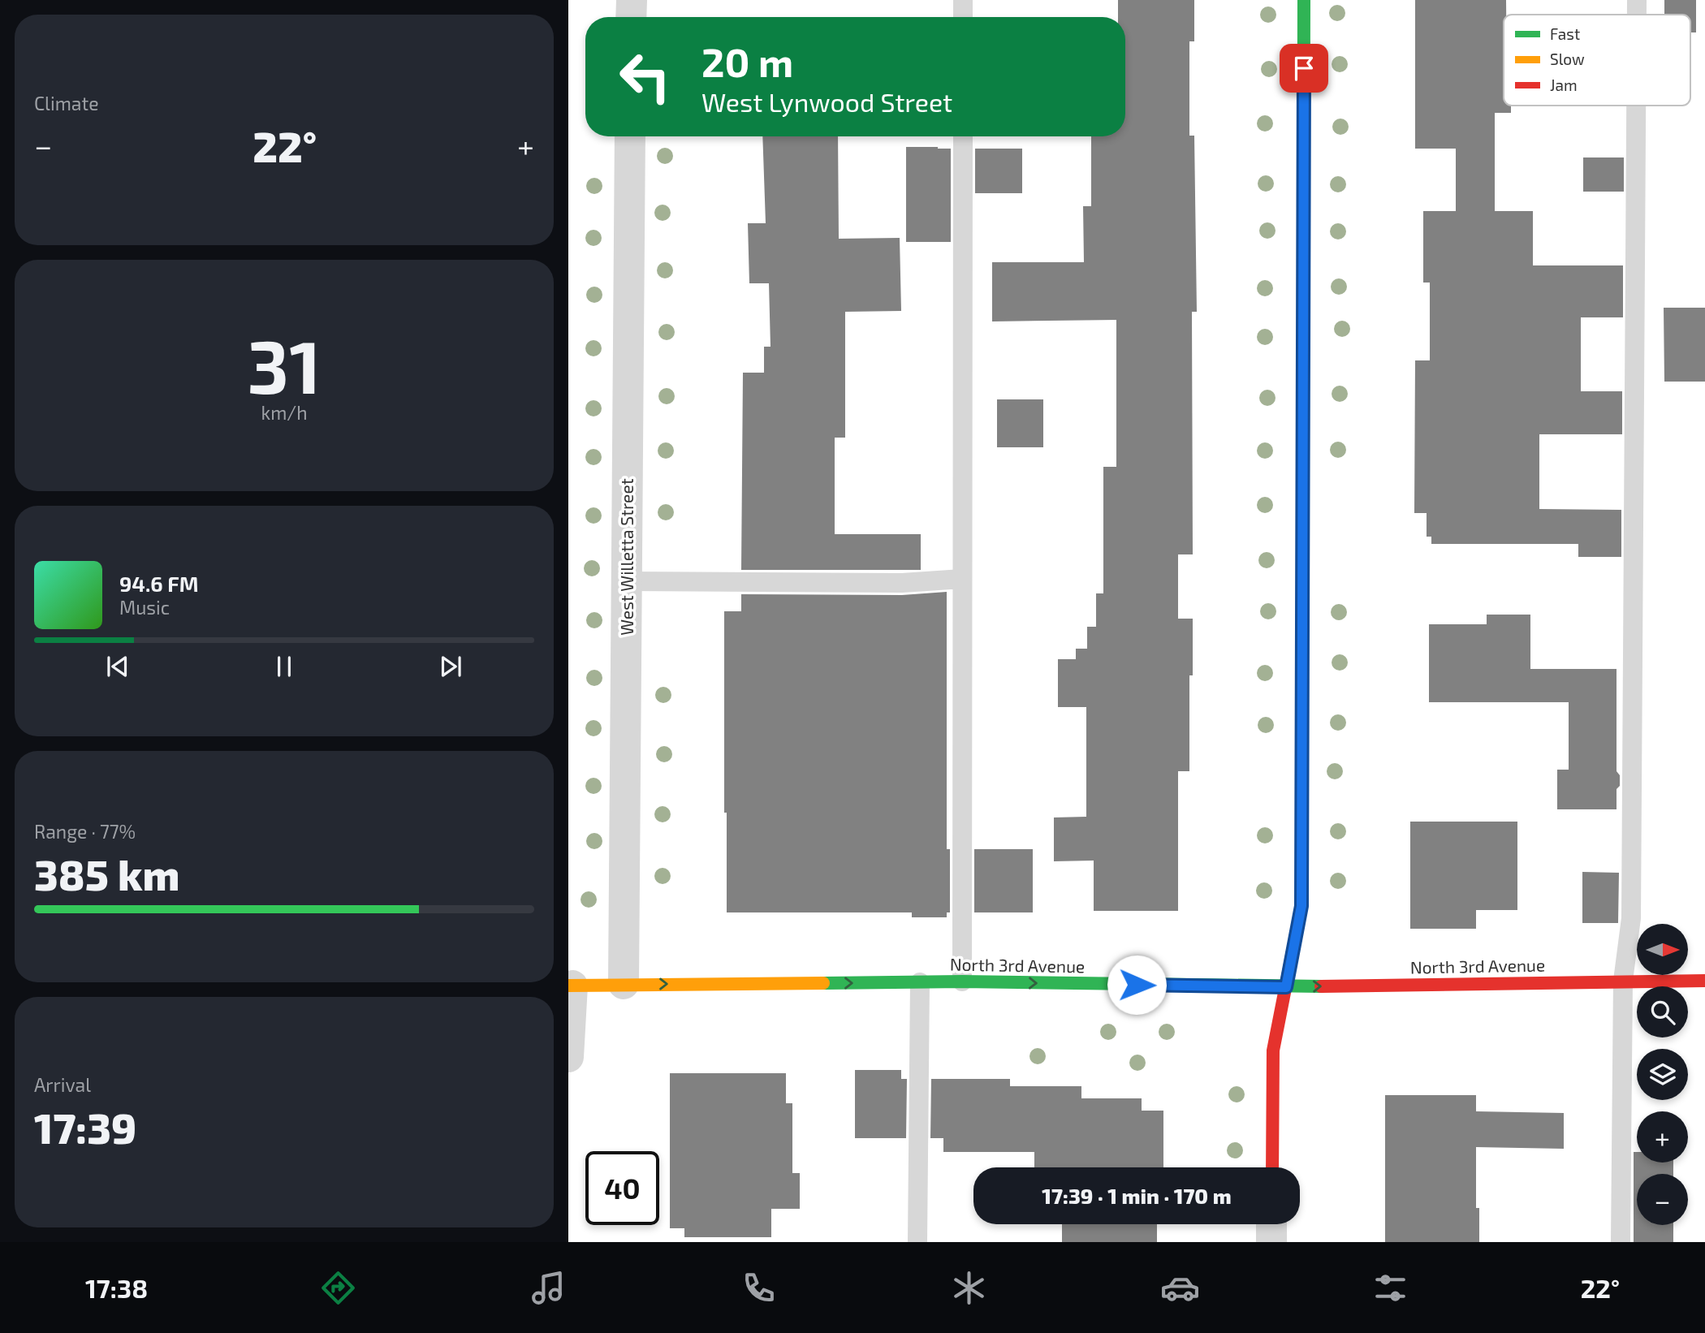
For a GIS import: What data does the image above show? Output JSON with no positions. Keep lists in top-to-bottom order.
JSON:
{
  "streets": {
    "street": ["West Willetta Street", "North 3rd Avenue"]
  },
  "crossings": [
    ["West Willetta Street", "North 3rd Avenue"]
  ],
  "one_way": ["North 3rd Avenue"],
  "legend": ["Fast", "Slow", "Jam"],
  "north": "right",
  "page": {
    "tile": [
      "Climate",
      ["31", "km/h"],
      ["Range · 77%", "385 km"],
      ["Arrival", "17:39"]
    ],
    "turn": ["20 m", "West Lynwood Street"],
    "heat": ["−", "22°", "+"],
    "song": ["94.6 FM", "Music"],
    "map_buttons": ["+", "−"],
    "limit": "40",
    "trip": "17:39 · 1 min · 170 m",
    "tabs": ["17:38", "22°"]
  }
}
